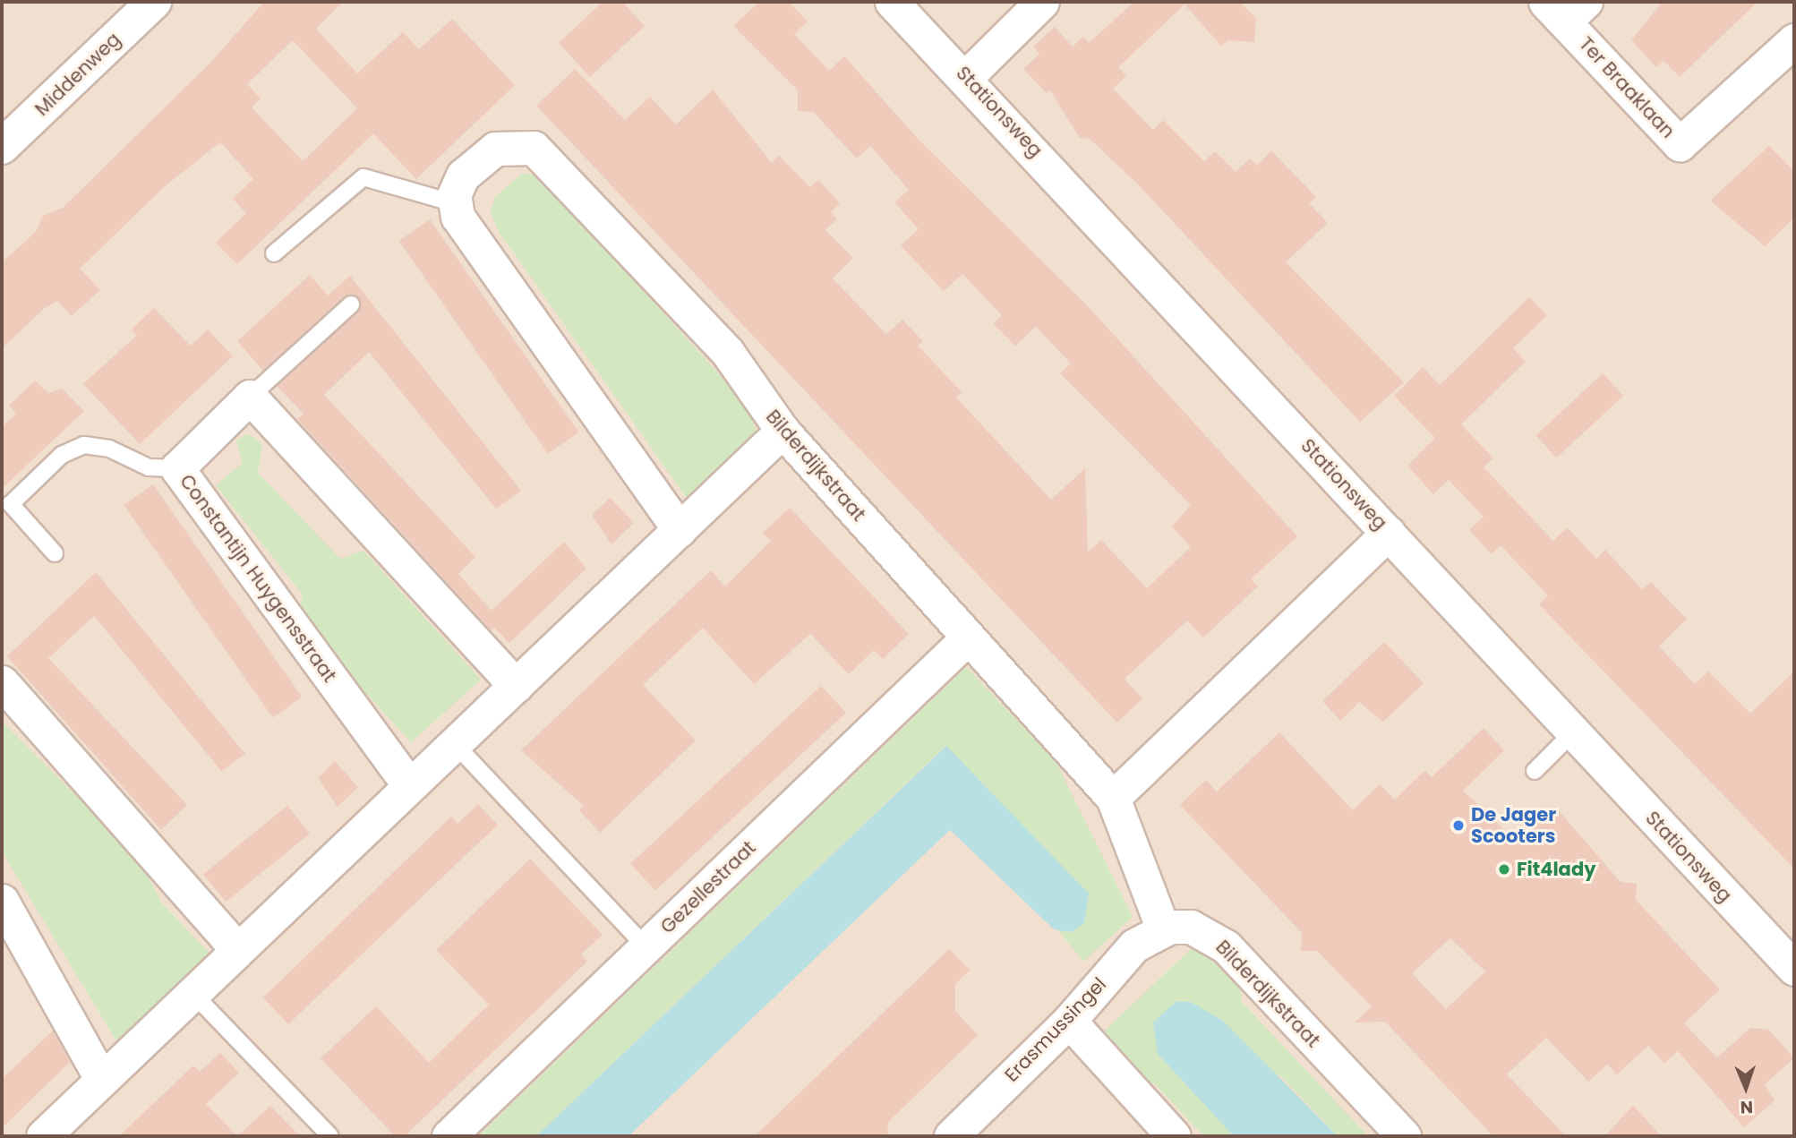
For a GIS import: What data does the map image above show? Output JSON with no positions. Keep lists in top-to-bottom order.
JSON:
{
  "streets": {
    "street": [
      "Middenweg",
      "Ter Braaklaan",
      "Stationsweg",
      "Bilderdijkstraat",
      "Constantijn Huygensstraat",
      "Gezellestraat",
      "Erasmussingel"
    ]
  },
  "crossings": [
    ["Bilderdijkstraat", "Gezellestraat"],
    ["Bilderdijkstraat", "Erasmussingel"]
  ],
  "places": ["De Jager Scooters", "Fit4lady"],
  "north": "bottom"
}
